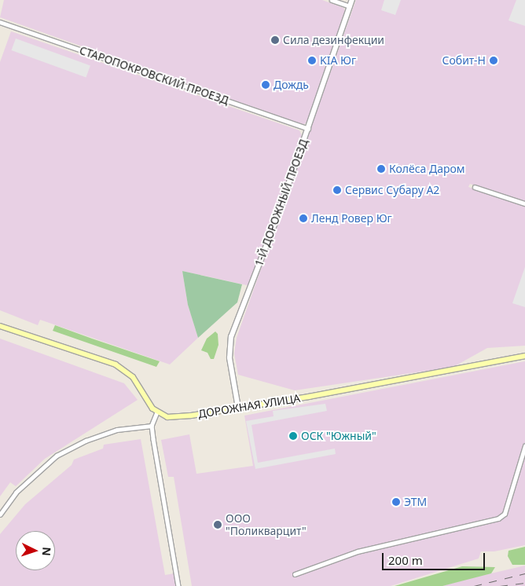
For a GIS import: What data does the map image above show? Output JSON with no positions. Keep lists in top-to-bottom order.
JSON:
{
  "streets": {
    "main road": ["ДОРОЖНАЯ УЛИЦА"],
    "street": ["СТАРОПОКРОВСКИЙ ПРОЕЗД", "1-Й ДОРОЖНЫЙ ПРОЕЗД"]
  },
  "crossings": [
    ["СТАРОПОКРОВСКИЙ ПРОЕЗД", "1-Й ДОРОЖНЫЙ ПРОЕЗД"],
    ["1-Й ДОРОЖНЫЙ ПРОЕЗД", "ДОРОЖНАЯ УЛИЦА"]
  ],
  "places": [
    "Сила дезинфекции",
    "KIA Юг",
    "Собит-Н",
    "Дождь",
    "Колёса Даром",
    "Сервис Субару А2",
    "Ленд Ровер Юг",
    "ОСК \"Южный\"",
    "ЭТМ",
    "ООО \"Поликварцит\""
  ],
  "scale_bar": "200 m",
  "north": "right"
}
